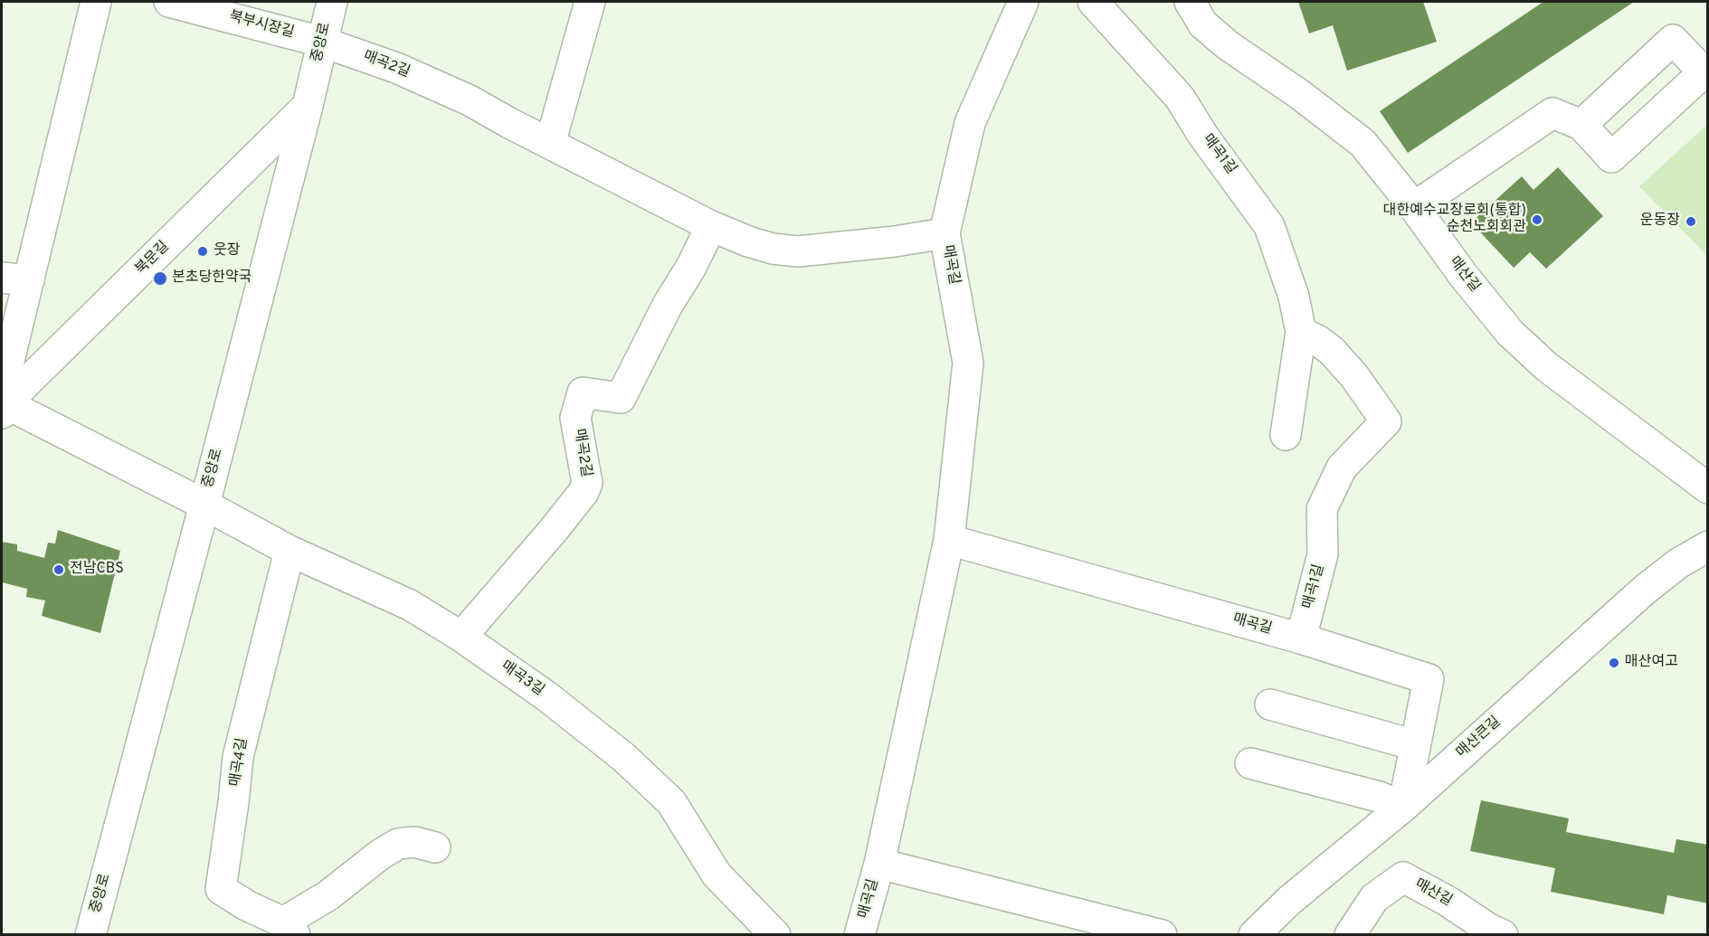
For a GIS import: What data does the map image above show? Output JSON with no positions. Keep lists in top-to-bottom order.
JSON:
{
  "streets": {
    "street": [
      "북부시장길",
      "중앙로",
      "매곡2길",
      "매곡1길",
      "북문길",
      "매곡길",
      "매산길",
      "매곡3길",
      "매산큰길",
      "매곡4길"
    ]
  },
  "crossings": [
    ["북부시장길", "중앙로"],
    ["북부시장길", "매곡2길"],
    ["중앙로", "매곡2길"],
    ["중앙로", "북문길"],
    ["중앙로", "매곡3길"],
    ["매곡2길", "매곡길"],
    ["매곡2길", "매곡3길"],
    ["매곡1길", "매곡길"],
    ["북문길", "매곡3길"],
    ["매곡길", "매산큰길"],
    ["매곡3길", "매곡4길"]
  ],
  "places": [
    "대한예수교장로회(통합) 순천노회회관",
    "운동장",
    "웃장",
    "본초당한약국",
    "전남CBS",
    "매산여고"
  ]
}
